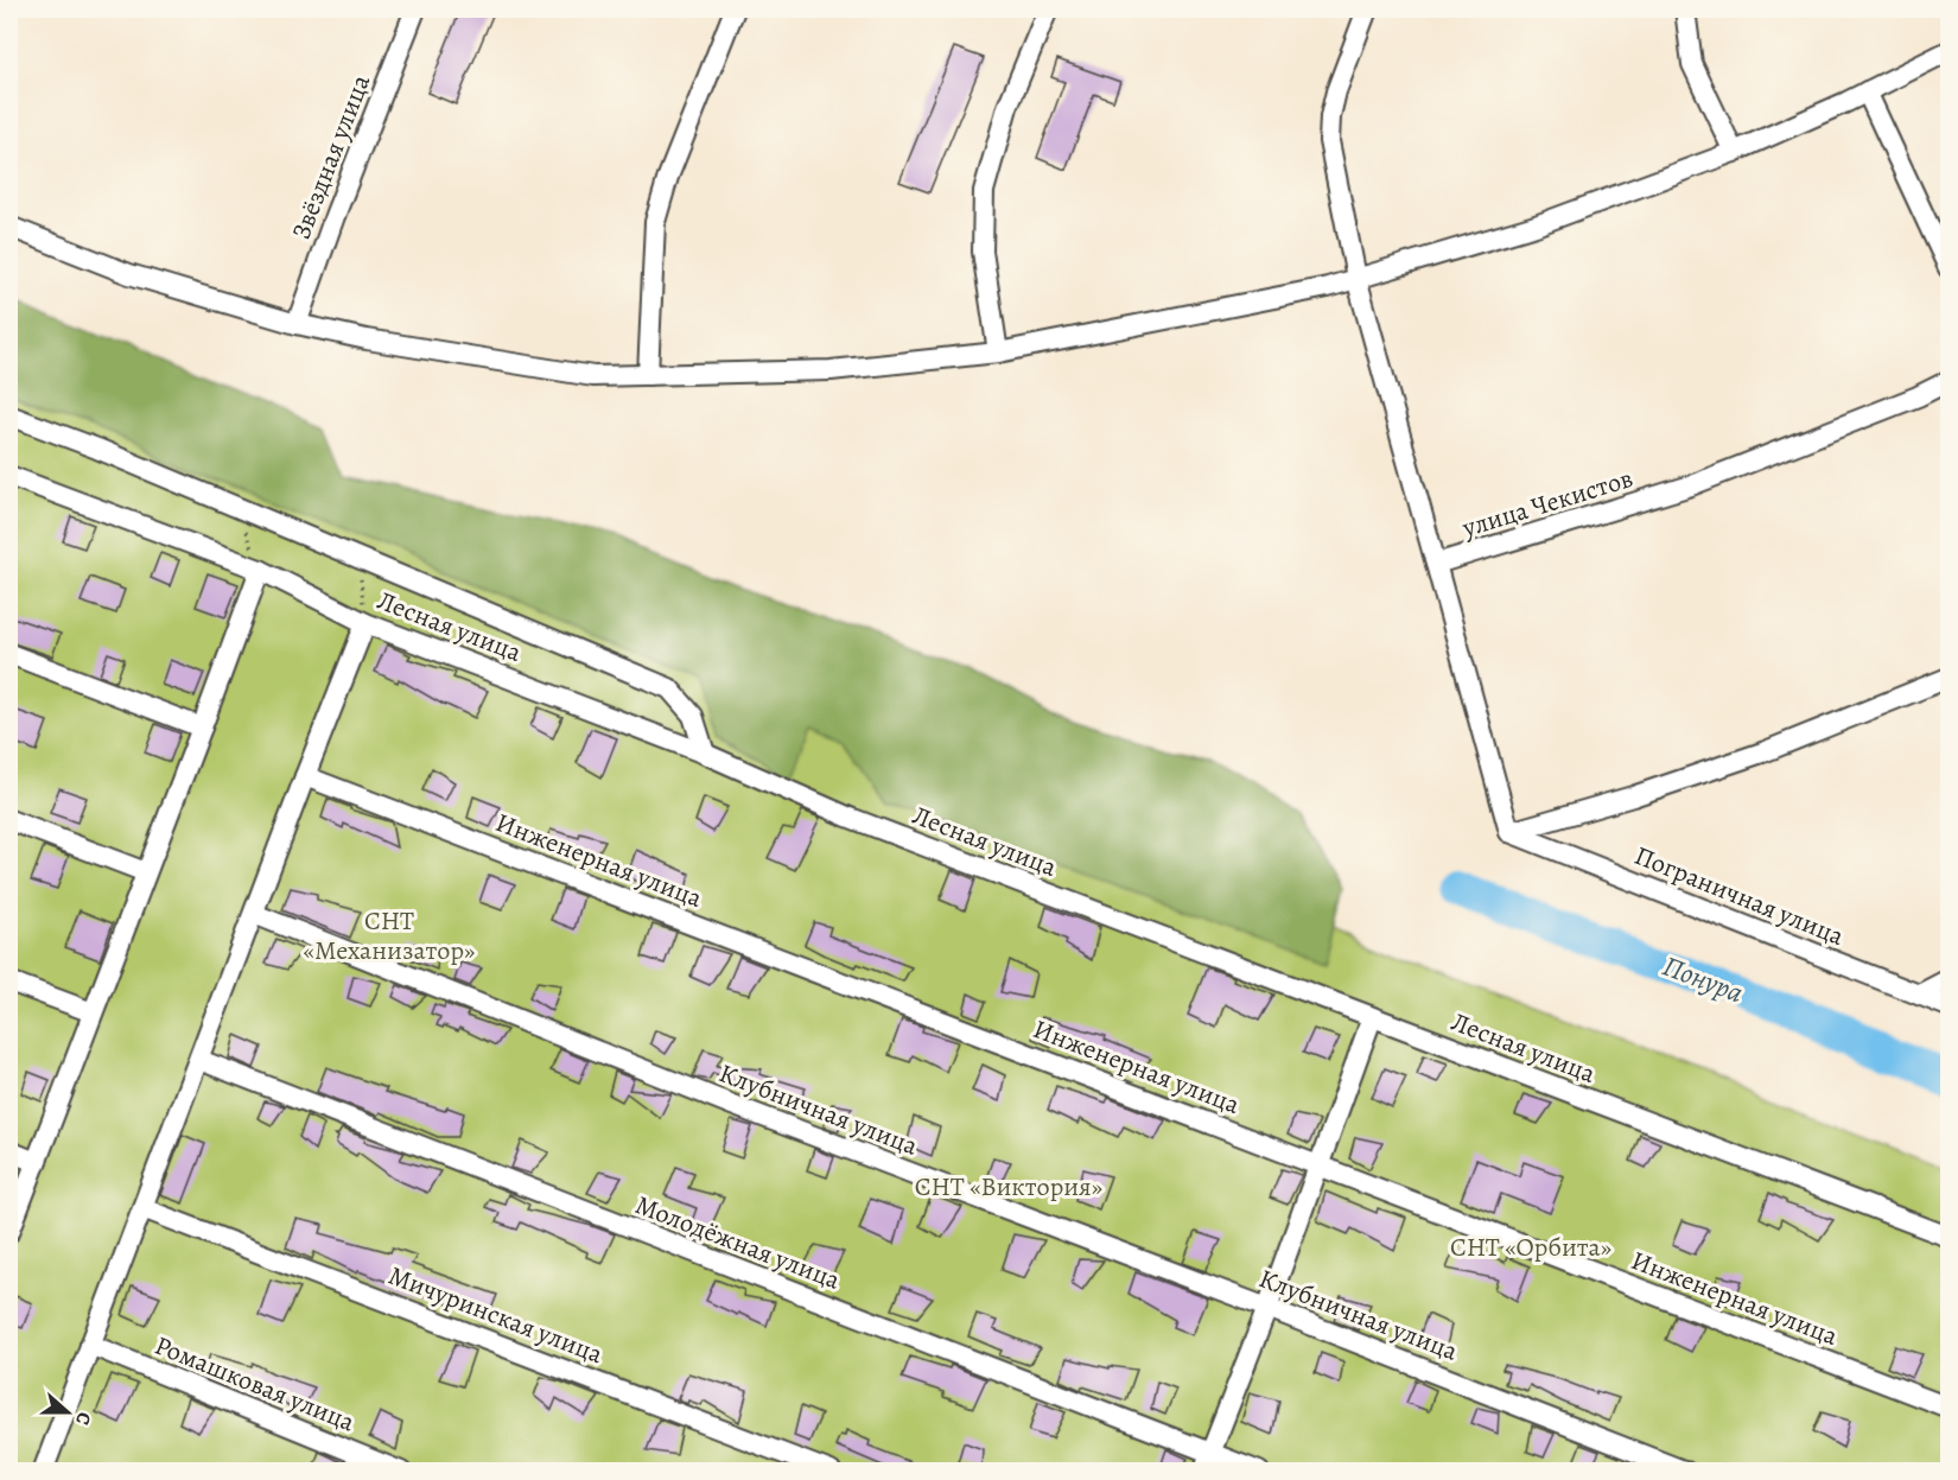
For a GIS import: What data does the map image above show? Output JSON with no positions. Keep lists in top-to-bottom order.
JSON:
{
  "streets": {
    "street": [
      "Звёздная улица",
      "улица Чекистов",
      "Лесная улица",
      "Инженерная улица",
      "Пограничная улица",
      "Клубничная улица",
      "Молодёжная улица",
      "Мичуринская улица",
      "Ромашковая улица"
    ]
  },
  "water": ["Понура"],
  "parks": ["СНТ «Механизатор»", "СНТ «Виктория»", "СНТ «Орбита»"],
  "north": "right"
}
